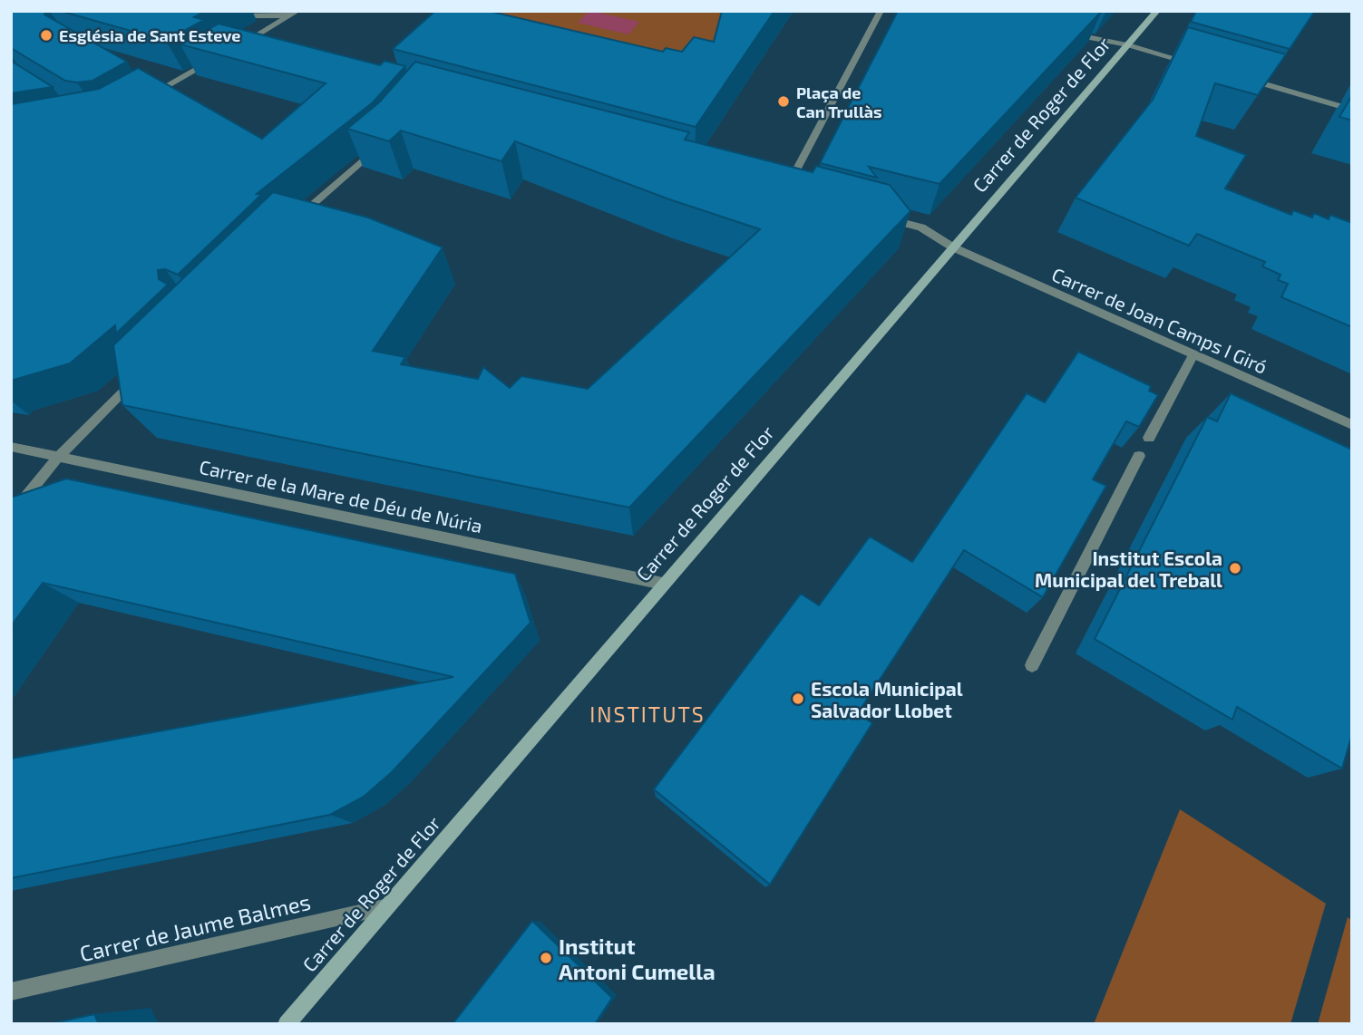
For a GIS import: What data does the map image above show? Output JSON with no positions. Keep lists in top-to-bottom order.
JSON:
{
  "streets": {
    "street": [
      "Carrer de Roger de Flor",
      "Carrer de Joan Camps I Giró",
      "Carrer de la Mare de Déu de Núria",
      "Carrer de Jaume Balmes"
    ]
  },
  "crossings": [
    ["Carrer de Roger de Flor", "Carrer de Joan Camps I Giró"],
    ["Carrer de Roger de Flor", "Carrer de la Mare de Déu de Núria"],
    ["Carrer de Roger de Flor", "Carrer de Jaume Balmes"]
  ],
  "districts": ["INSTITUTS"],
  "places": [
    "Església de Sant Esteve",
    "Plaça de Can Trullàs",
    "Institut Escola Municipal del Treball",
    "Escola Municipal Salvador Llobet",
    "Institut Antoni Cumella"
  ]
}
